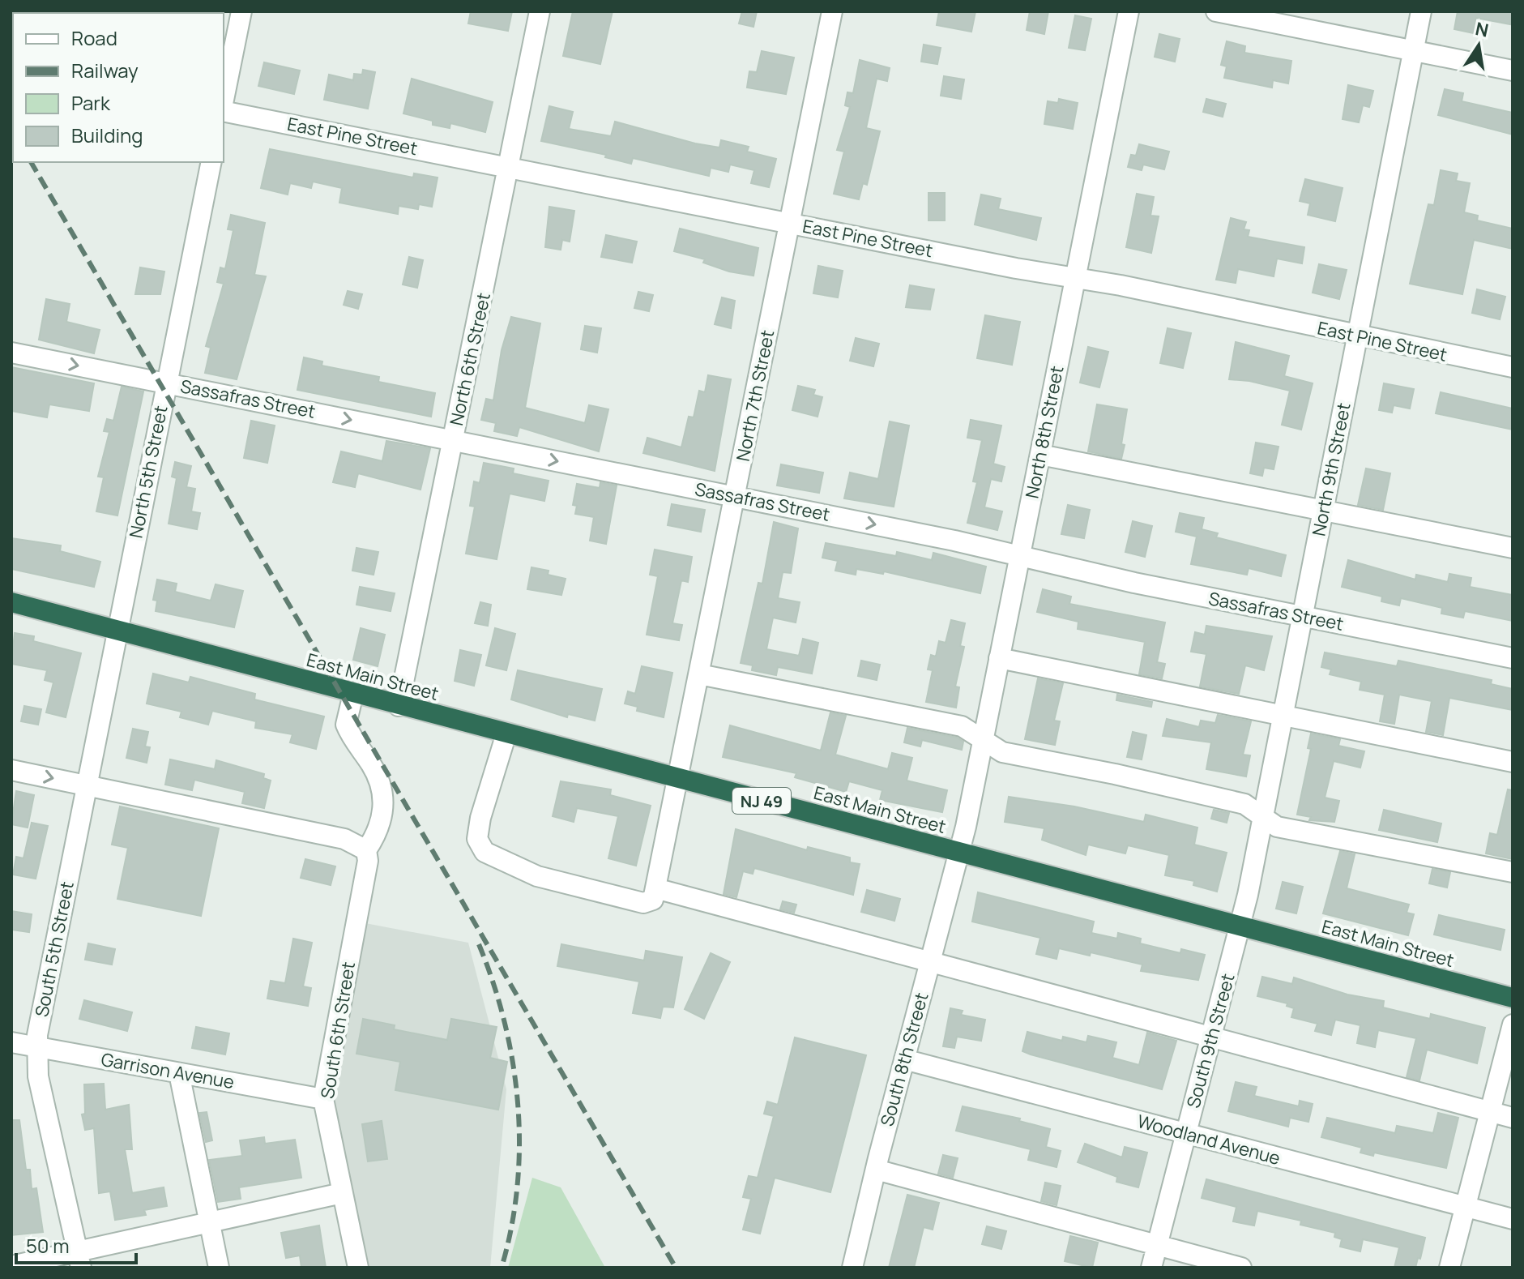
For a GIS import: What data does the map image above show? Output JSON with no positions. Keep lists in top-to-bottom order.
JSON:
{
  "streets": {
    "highway": ["East Main Street", "NJ 49"],
    "street": [
      "East Pine Street",
      "North 6th Street",
      "North 7th Street",
      "Sassafras Street",
      "North 8th Street",
      "North 9th Street",
      "North 5th Street",
      "South 5th Street",
      "South 6th Street",
      "South 9th Street",
      "South 8th Street",
      "Garrison Avenue",
      "Woodland Avenue"
    ]
  },
  "crossings": [
    ["East Pine Street", "North 6th Street"],
    ["East Pine Street", "North 7th Street"],
    ["East Pine Street", "North 8th Street"],
    ["East Pine Street", "North 9th Street"],
    ["North 6th Street", "Sassafras Street"],
    ["North 6th Street", "East Main Street"],
    ["North 7th Street", "Sassafras Street"],
    ["North 7th Street", "East Main Street"],
    ["Sassafras Street", "North 8th Street"],
    ["Sassafras Street", "North 9th Street"],
    ["Sassafras Street", "North 5th Street"],
    ["North 8th Street", "East Main Street"],
    ["North 8th Street", "South 8th Street"],
    ["North 9th Street", "East Main Street"],
    ["North 9th Street", "South 9th Street"],
    ["North 5th Street", "East Main Street"],
    ["North 5th Street", "South 5th Street"],
    ["East Main Street", "South 5th Street"],
    ["East Main Street", "South 9th Street"],
    ["East Main Street", "South 8th Street"],
    ["South 5th Street", "Garrison Avenue"],
    ["South 6th Street", "Garrison Avenue"],
    ["South 9th Street", "Woodland Avenue"],
    ["South 8th Street", "Woodland Avenue"]
  ],
  "one_way": ["Sassafras Street"],
  "legend": [
    "Road",
    "Railway",
    "Park",
    "Building"
  ],
  "scale_bar": "50 m",
  "north": "top"
}
